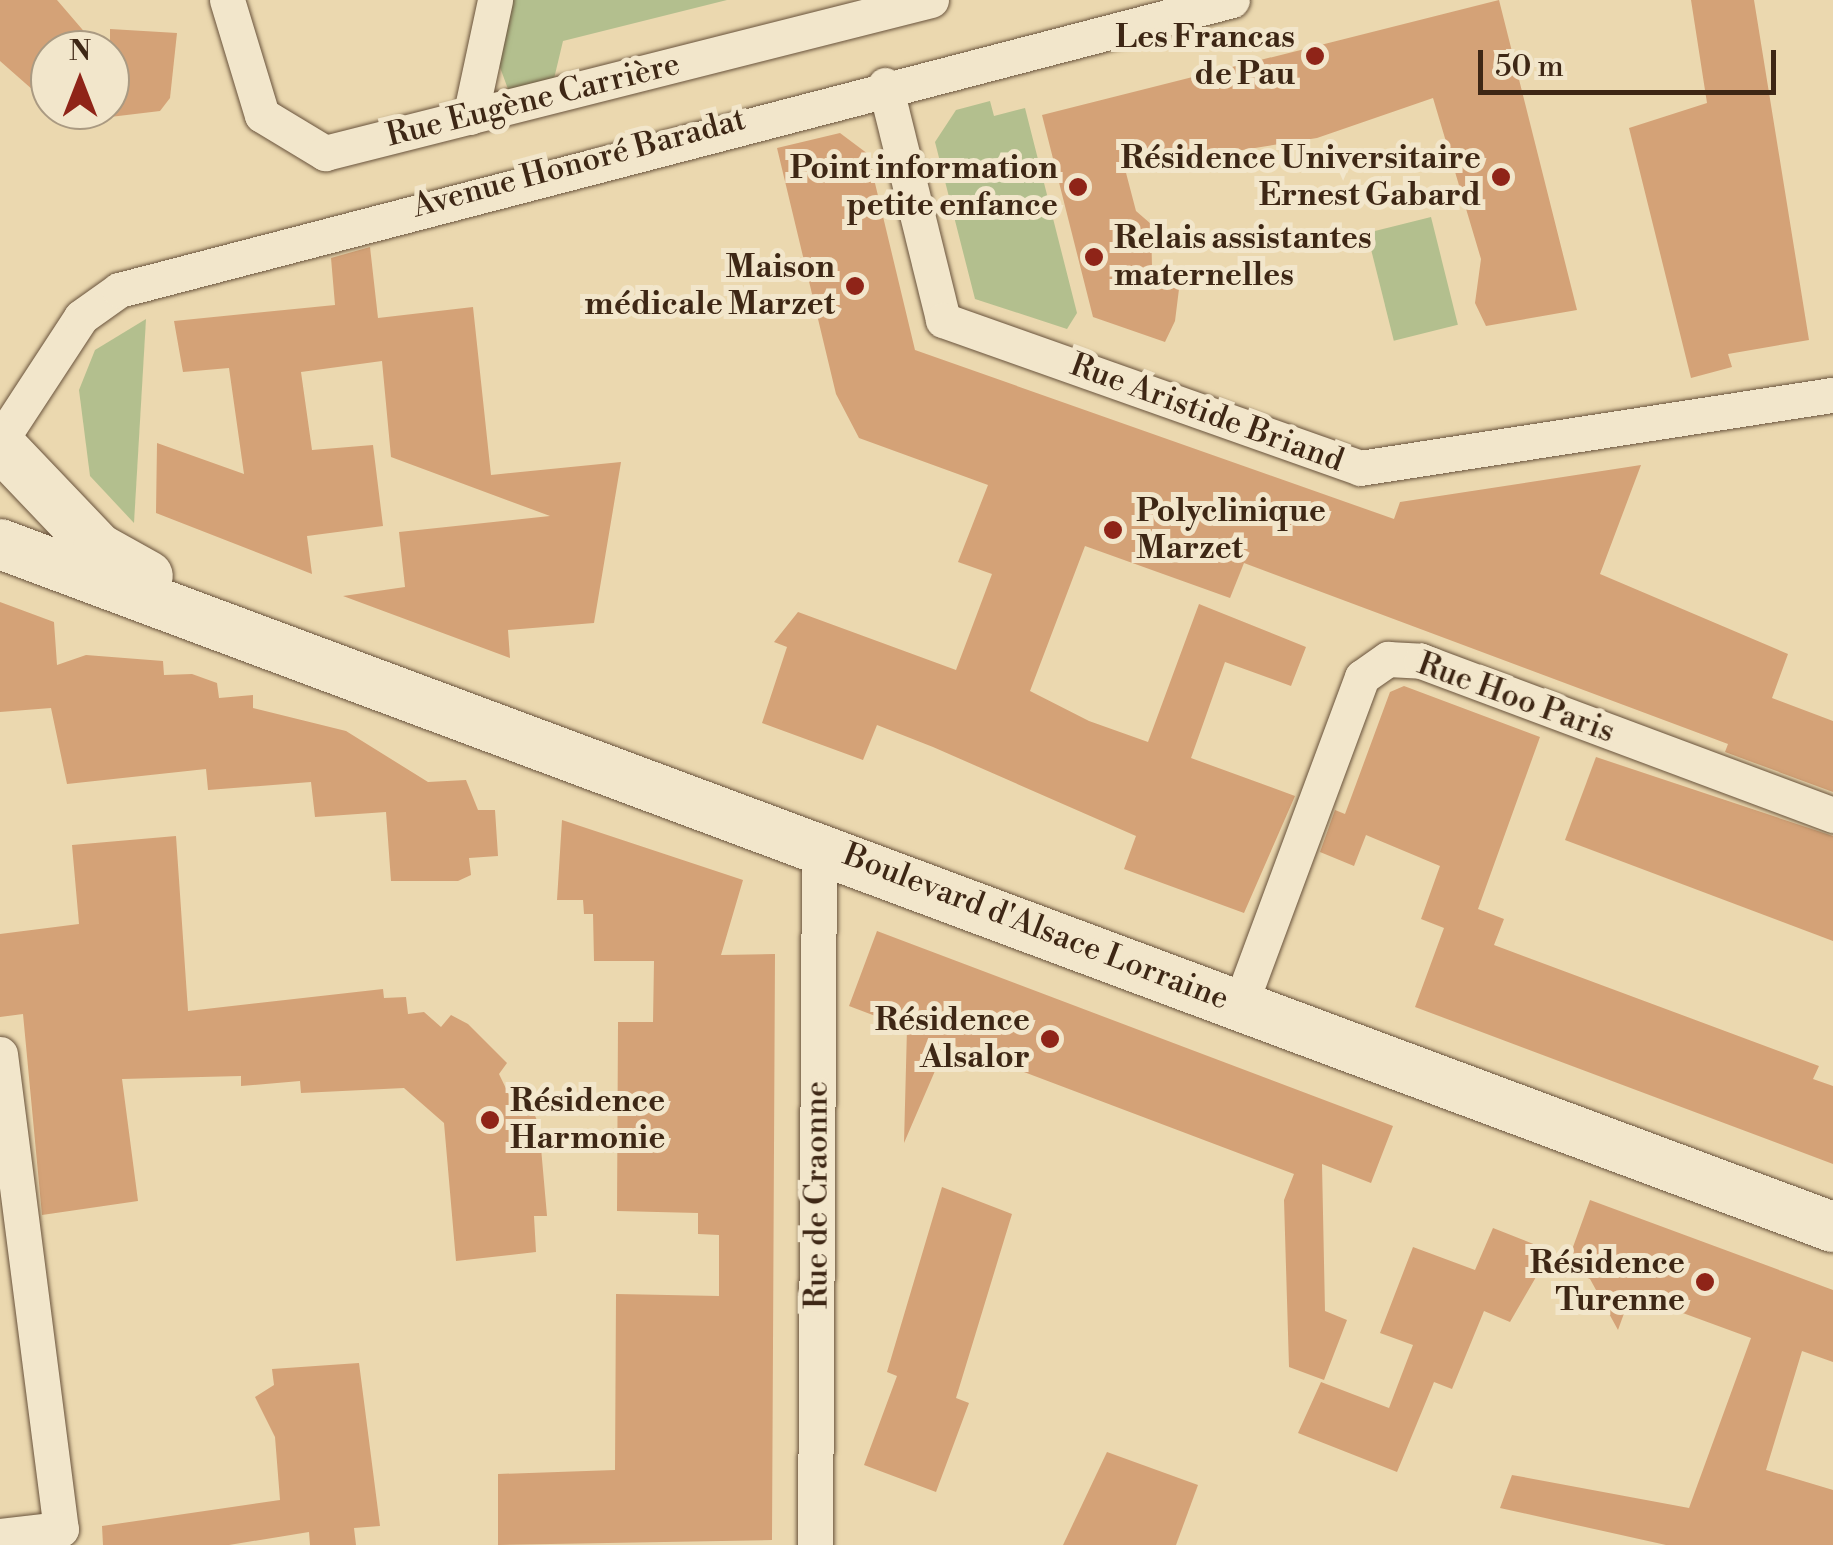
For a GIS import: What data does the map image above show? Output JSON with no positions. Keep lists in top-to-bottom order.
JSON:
{
  "streets": {
    "main road": ["Boulevard d'Alsace Lorraine"],
    "street": [
      "Rue Eugène Carrière",
      "Avenue Honoré Baradat",
      "Rue Aristide Briand",
      "Rue Hoo Paris",
      "Rue de Craonne"
    ]
  },
  "crossings": [
    ["Avenue Honoré Baradat", "Rue Aristide Briand"],
    ["Avenue Honoré Baradat", "Boulevard d'Alsace Lorraine"],
    ["Rue Hoo Paris", "Boulevard d'Alsace Lorraine"],
    ["Boulevard d'Alsace Lorraine", "Rue de Craonne"]
  ],
  "places": [
    "Les Francas de Pau",
    "Résidence Universitaire Ernest Gabard",
    "Point information petite enfance",
    "Relais assistantes maternelles",
    "Maison médicale Marzet",
    "Polyclinique Marzet",
    "Résidence Alsalor",
    "Résidence Harmonie",
    "Résidence Turenne"
  ],
  "scale_bar": "50 m",
  "north": "top"
}
